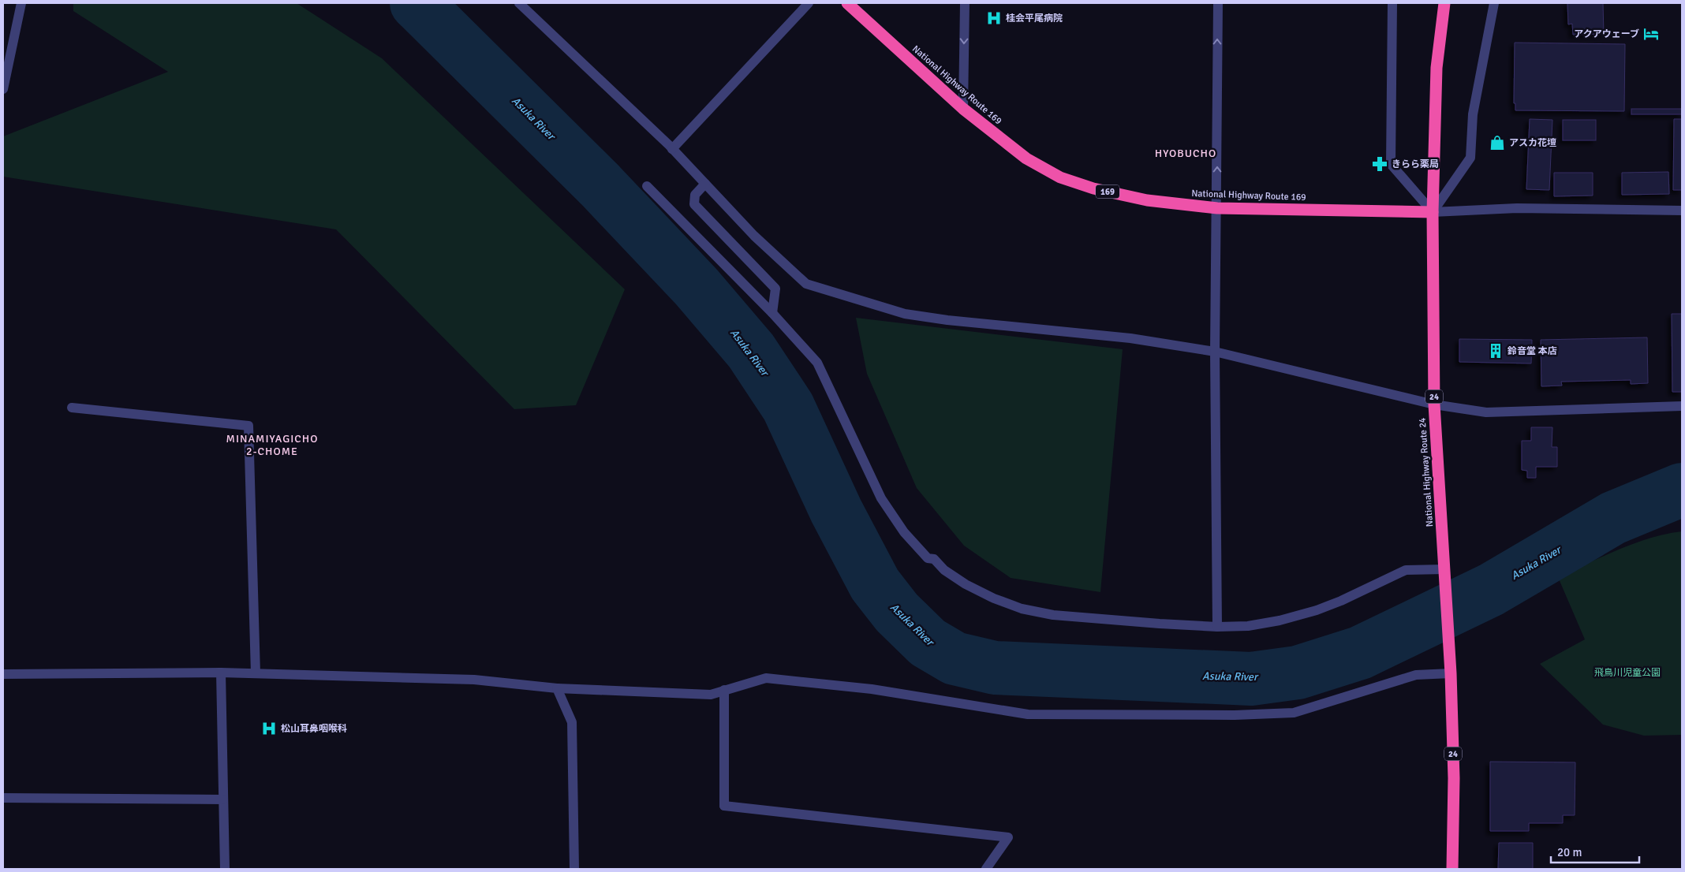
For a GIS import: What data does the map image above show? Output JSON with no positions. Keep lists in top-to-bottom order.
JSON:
{
  "streets": {
    "highway": [
      "National Highway Route 169",
      "169",
      "24",
      "National Highway Route 24"
    ]
  },
  "crossings": [
    ["National Highway Route 169", "National Highway Route 24"]
  ],
  "districts": ["HYOBUCHO", "MINAMIYAGICHO 2-CHOME"],
  "water": ["Asuka River"],
  "parks": ["飛鳥川児童公園"],
  "places": {
    "hospital": ["桂会平尾病院", "松山耳鼻咽喉科"],
    "hotel": ["アクアウェーブ"],
    "shop": ["アスカ花壇"],
    "pharmacy": ["きらら薬局"],
    "building": ["鈴音堂 本店"]
  },
  "scale_bar": "20 m"
}
